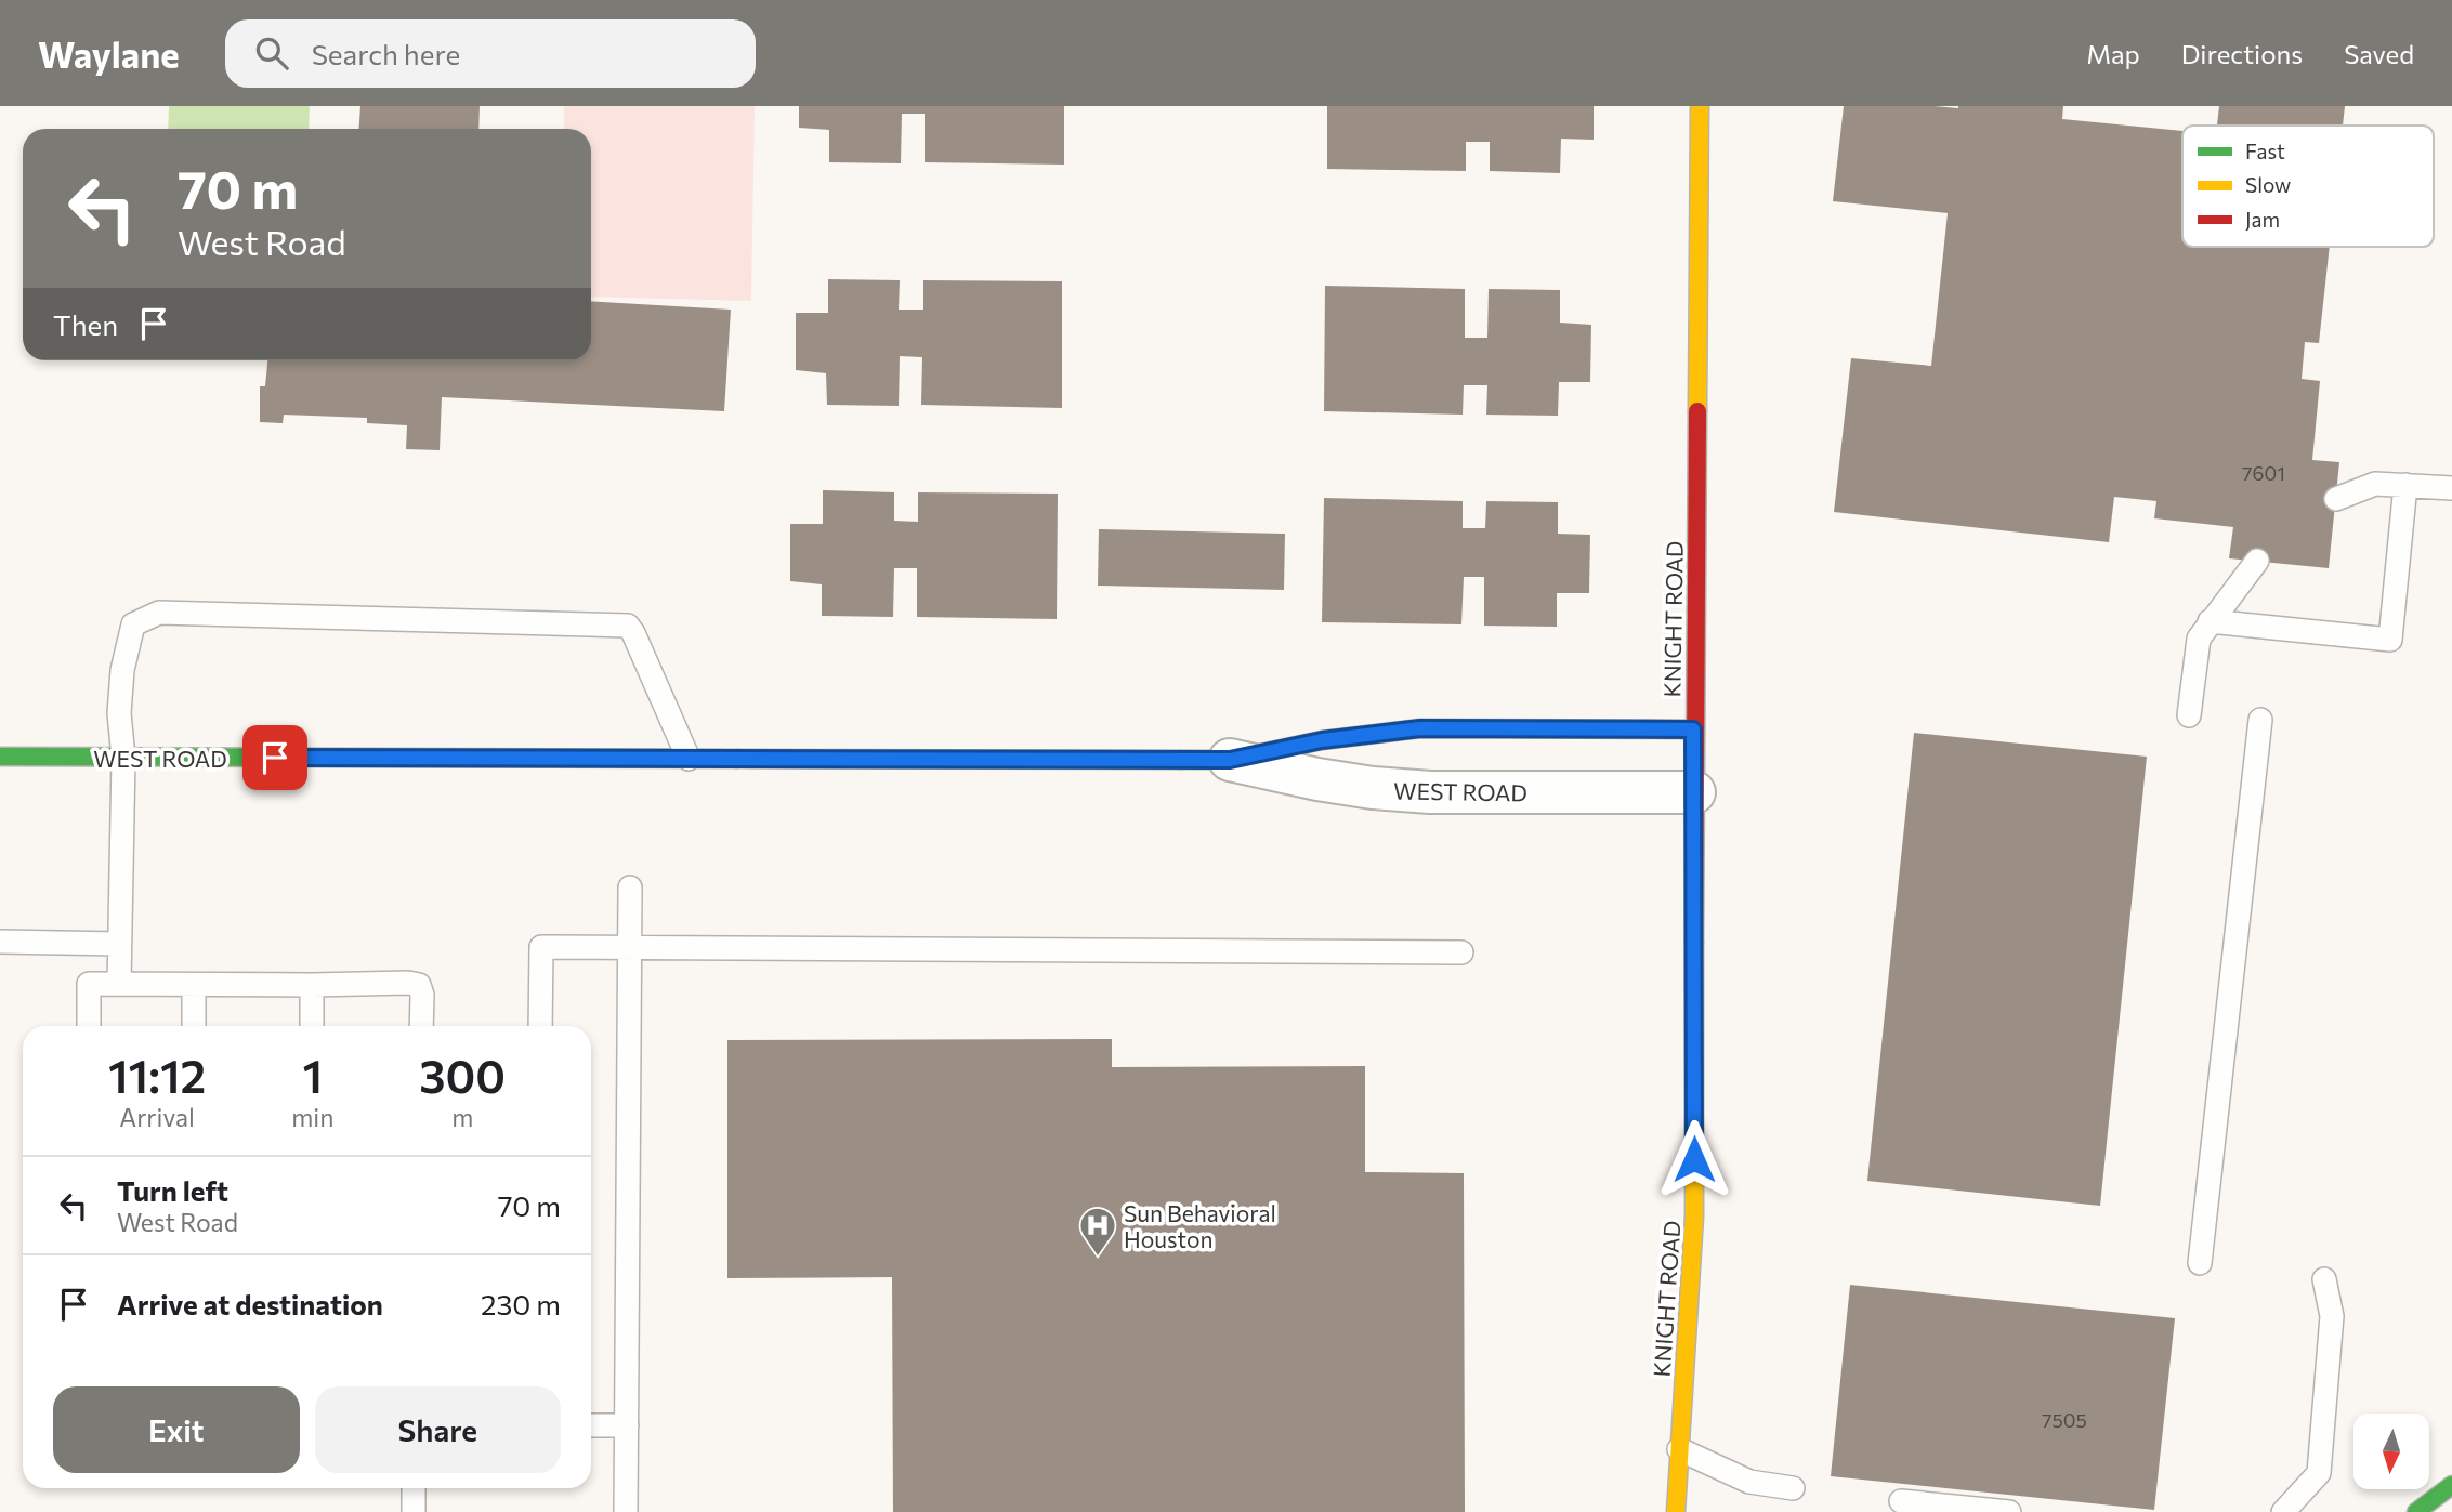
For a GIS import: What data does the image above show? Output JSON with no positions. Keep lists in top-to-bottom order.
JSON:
{
  "streets": {
    "street": ["KNIGHT ROAD", "WEST ROAD"]
  },
  "crossings": [
    ["KNIGHT ROAD", "WEST ROAD"]
  ],
  "places": {
    "hospital": ["Sun Behavioral Houston"]
  },
  "house_numbers": ["7601", "7505"],
  "legend": ["Fast", "Slow", "Jam"],
  "north": "bottom",
  "page": {
    "header": "Waylane",
    "search": "Search here",
    "nav": ["Map", "Directions", "Saved"],
    "turn": ["70 m", "West Road"],
    "then": "Then",
    "eta": [
      "11:12",
      "Arrival",
      "1",
      "min",
      "300",
      "m"
    ],
    "list": [
      {
        "name": "Turn left",
        "note": "West Road",
        "value": "70 m"
      },
      {
        "name": "Arrive at destination",
        "value": "230 m"
      }
    ],
    "buttons": ["Exit", "Share"]
  }
}
